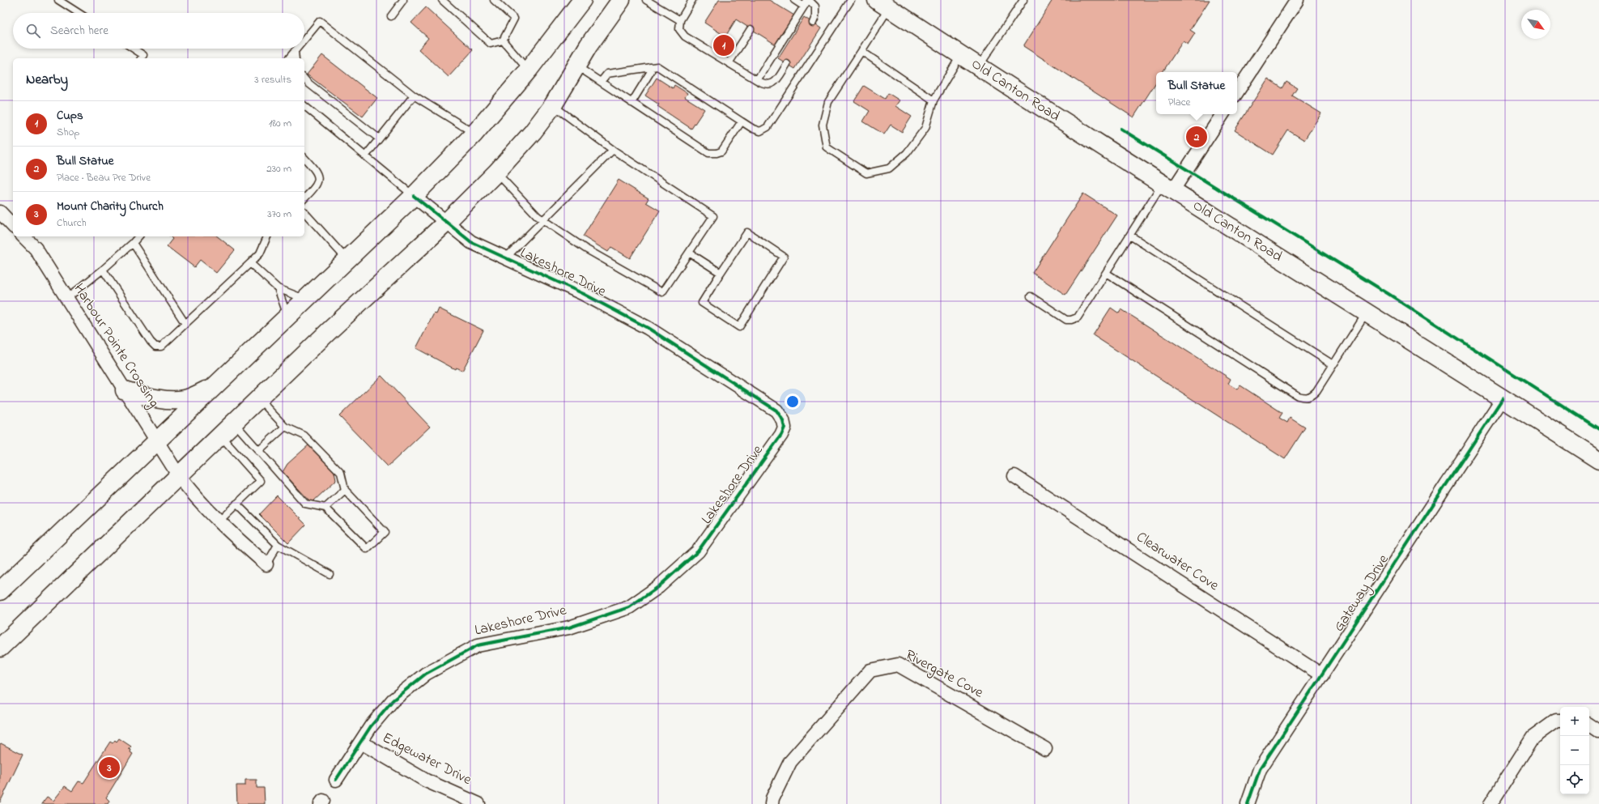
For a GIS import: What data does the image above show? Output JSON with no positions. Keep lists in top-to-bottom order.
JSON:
{
  "streets": {
    "main road": ["Old Canton Road"],
    "street": [
      "Lakeshore Drive",
      "Harbour Pointe Crossing",
      "Clearwater Cove",
      "Gateway Drive",
      "Rivergate Cove",
      "Edgewater Drive"
    ]
  },
  "crossings": [
    ["Old Canton Road", "Gateway Drive"],
    ["Lakeshore Drive", "Edgewater Drive"],
    ["Clearwater Cove", "Gateway Drive"]
  ],
  "north": "bottom right",
  "page": {
    "search": "Search here",
    "pins": ["1", "2", "3"],
    "heading": ["Nearby", "3 results"],
    "popup": ["Bull Statue", "Place"],
    "list": [
      {
        "mark": "1",
        "name": "Cups",
        "note": "Shop",
        "value": "180 m"
      },
      {
        "mark": "2",
        "name": "Bull Statue",
        "note": "Place · Beau Pre Drive",
        "value": "230 m"
      },
      {
        "mark": "3",
        "name": "Mount Charity Church",
        "note": "Church",
        "value": "370 m"
      }
    ],
    "map_buttons": ["+", "−"]
  }
}
